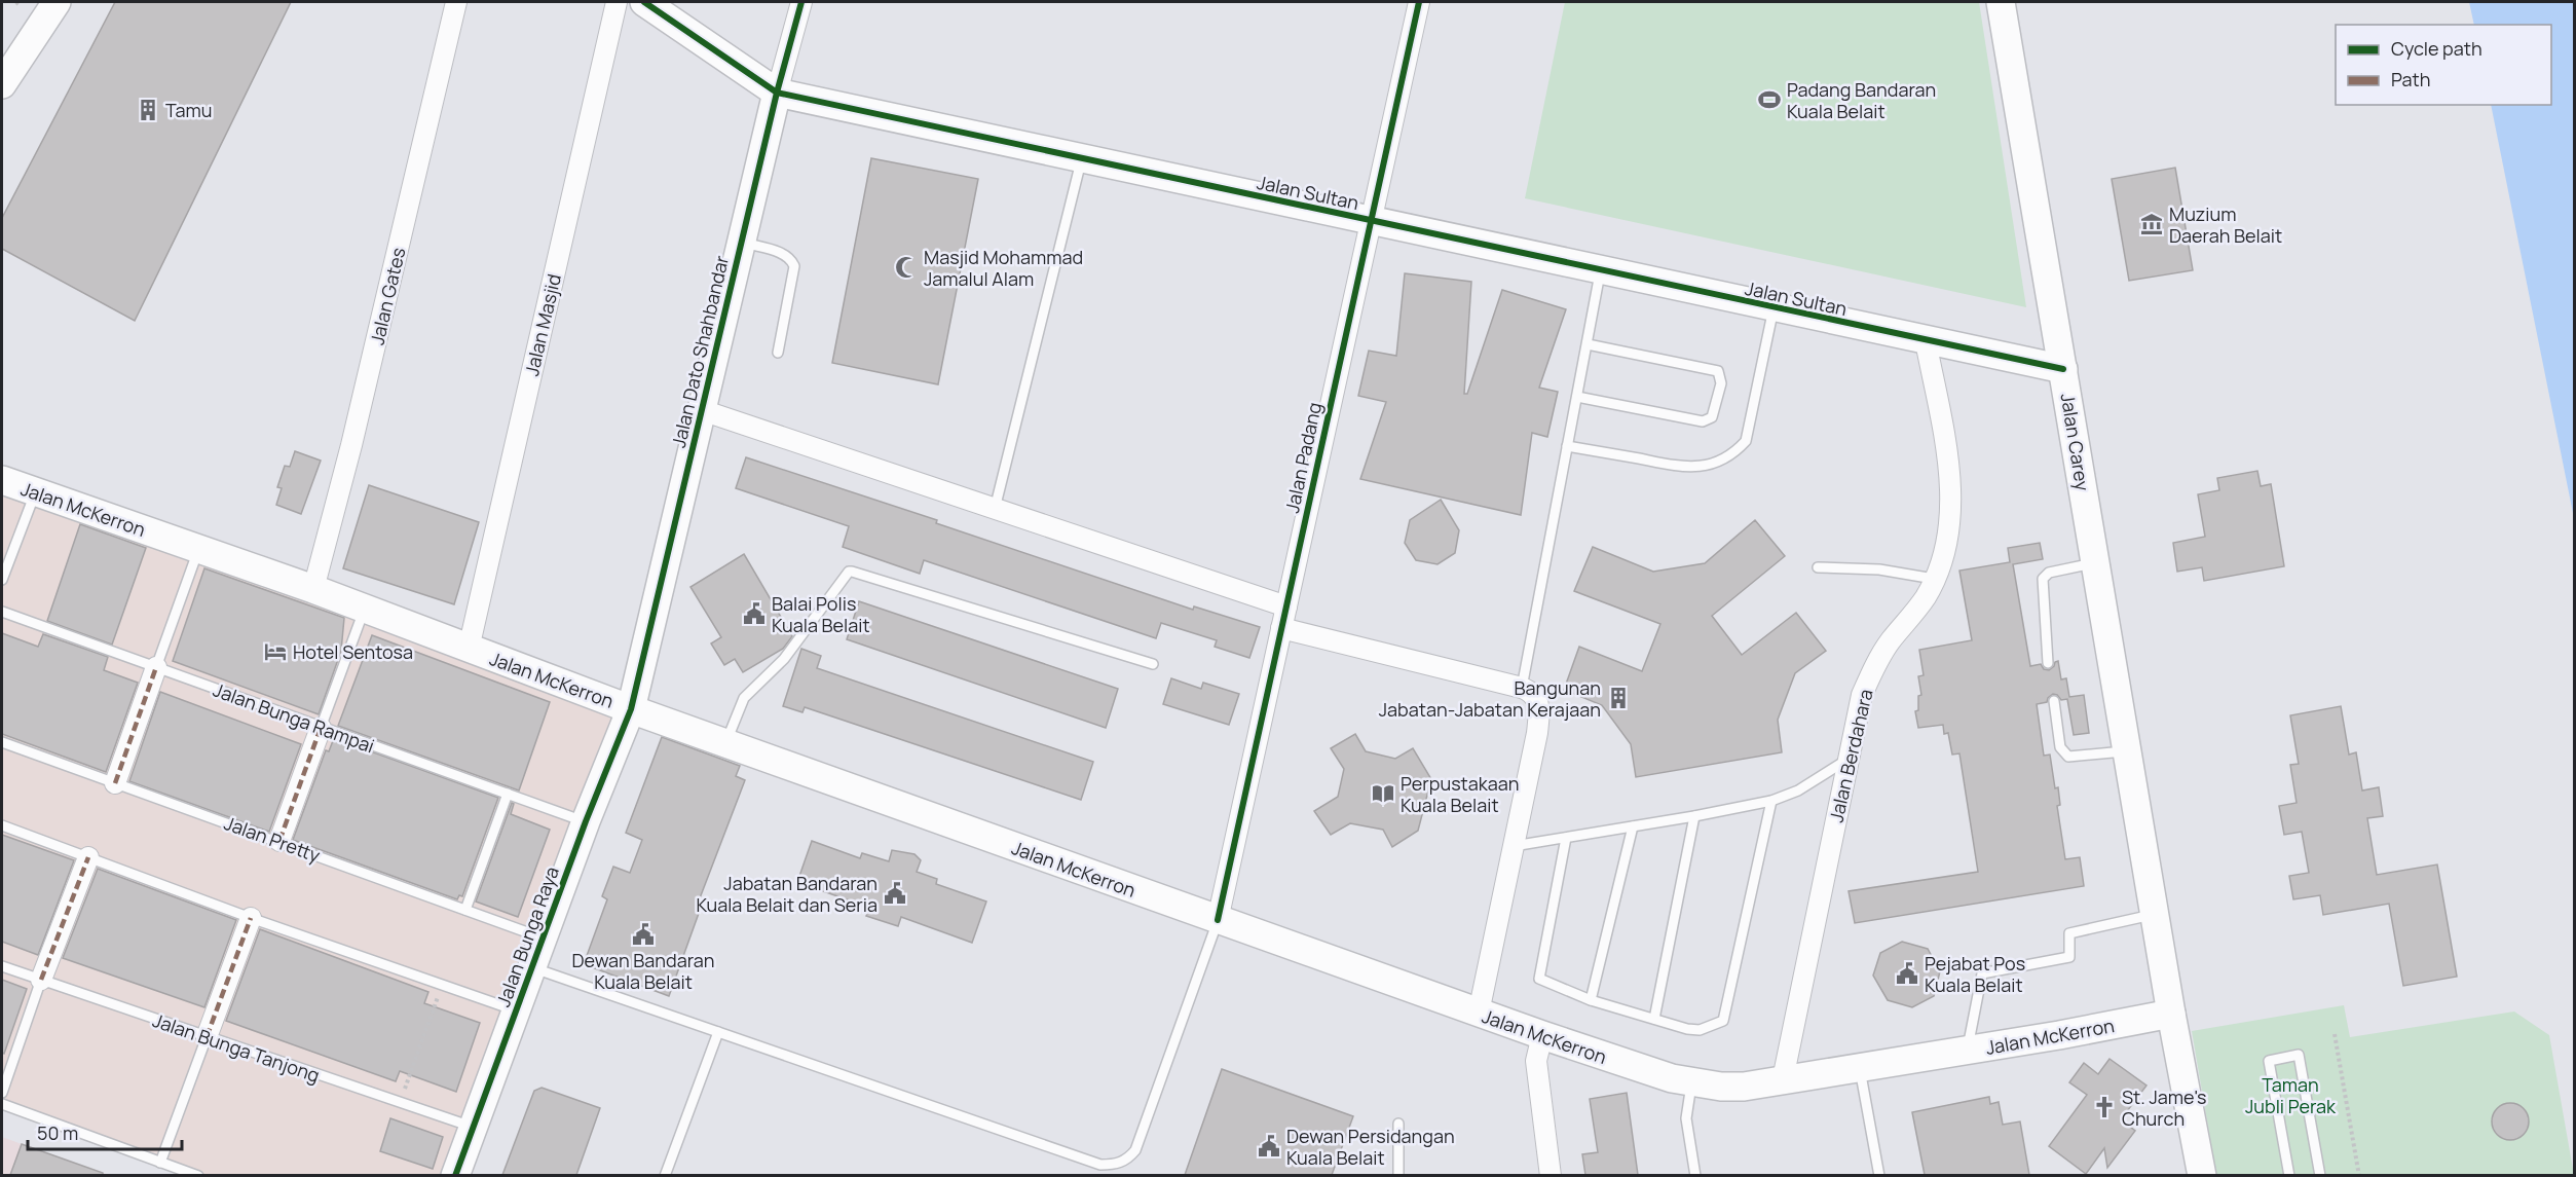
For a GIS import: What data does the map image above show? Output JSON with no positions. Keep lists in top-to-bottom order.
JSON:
{
  "streets": {
    "street": [
      "Jalan Sultan",
      "Jalan Gates",
      "Jalan Masjid",
      "Jalan Dato Shahbandar",
      "Jalan Carey",
      "Jalan Padang",
      "Jalan McKerron",
      "Jalan Berdahara",
      "Jalan Bunga Raya"
    ],
    "lane": ["Jalan Bunga Rampai", "Jalan Pretty", "Jalan Bunga Tanjong"]
  },
  "crossings": [
    ["Jalan Sultan", "Jalan Dato Shahbandar"],
    ["Jalan Sultan", "Jalan Carey"],
    ["Jalan Sultan", "Jalan Padang"],
    ["Jalan Sultan", "Jalan Berdahara"],
    ["Jalan Gates", "Jalan McKerron"],
    ["Jalan Masjid", "Jalan McKerron"],
    ["Jalan Dato Shahbandar", "Jalan McKerron"],
    ["Jalan Dato Shahbandar", "Jalan Bunga Raya"],
    ["Jalan Carey", "Jalan McKerron"],
    ["Jalan Padang", "Jalan McKerron"],
    ["Jalan McKerron", "Jalan Berdahara"],
    ["Jalan McKerron", "Jalan Bunga Raya"],
    ["Jalan Bunga Rampai", "Jalan Bunga Raya"],
    ["Jalan Pretty", "Jalan Bunga Raya"],
    ["Jalan Bunga Raya", "Jalan Bunga Tanjong"]
  ],
  "parks": ["Taman Jubli Perak"],
  "places": {
    "sports": ["Padang Bandaran Kuala Belait"],
    "building": ["Tamu", "Bangunan Jabatan-Jabatan Kerajaan"],
    "museum": ["Muzium Daerah Belait"],
    "mosque": ["Masjid Mohammad Jamalul Alam"],
    "public building": [
      "Balai Polis Kuala Belait",
      "Jabatan Bandaran Kuala Belait dan Seria",
      "Dewan Bandaran Kuala Belait",
      "Pejabat Pos Kuala Belait",
      "Dewan Persidangan Kuala Belait"
    ],
    "hotel": ["Hotel Sentosa"],
    "library": ["Perpustakaan Kuala Belait"],
    "church": ["St. Jame's Church"]
  },
  "legend": ["Cycle path", "Path"],
  "scale_bar": "50 m"
}
